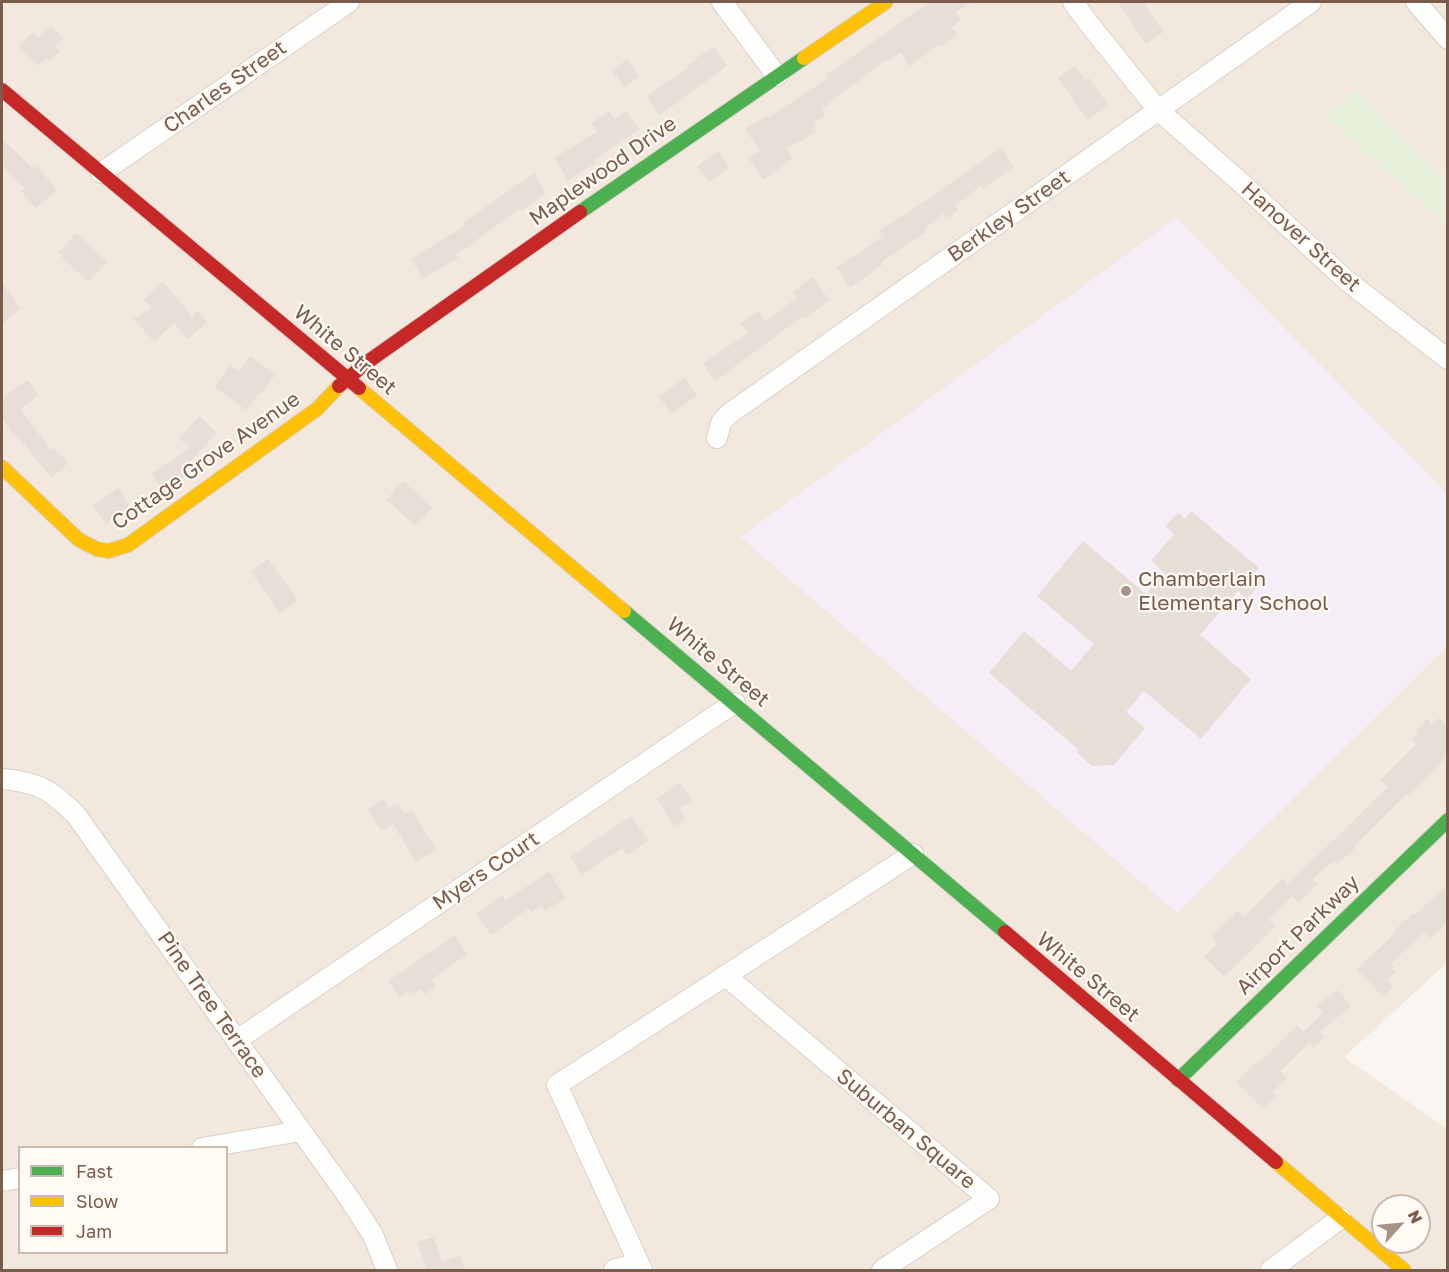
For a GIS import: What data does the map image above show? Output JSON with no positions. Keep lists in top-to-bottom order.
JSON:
{
  "streets": {
    "street": [
      "Charles Street",
      "Maplewood Drive",
      "Berkley Street",
      "Hanover Street",
      "White Street",
      "Cottage Grove Avenue",
      "Myers Court",
      "Airport Parkway",
      "Pine Tree Terrace",
      "Suburban Square"
    ]
  },
  "crossings": [
    ["Charles Street", "White Street"],
    ["Maplewood Drive", "White Street"],
    ["Maplewood Drive", "Cottage Grove Avenue"],
    ["Berkley Street", "Hanover Street"],
    ["White Street", "Cottage Grove Avenue"],
    ["White Street", "Myers Court"],
    ["White Street", "Airport Parkway"],
    ["Myers Court", "Pine Tree Terrace"]
  ],
  "places": ["Chamberlain Elementary School"],
  "legend": ["Fast", "Slow", "Jam"],
  "north": "top right"
}
